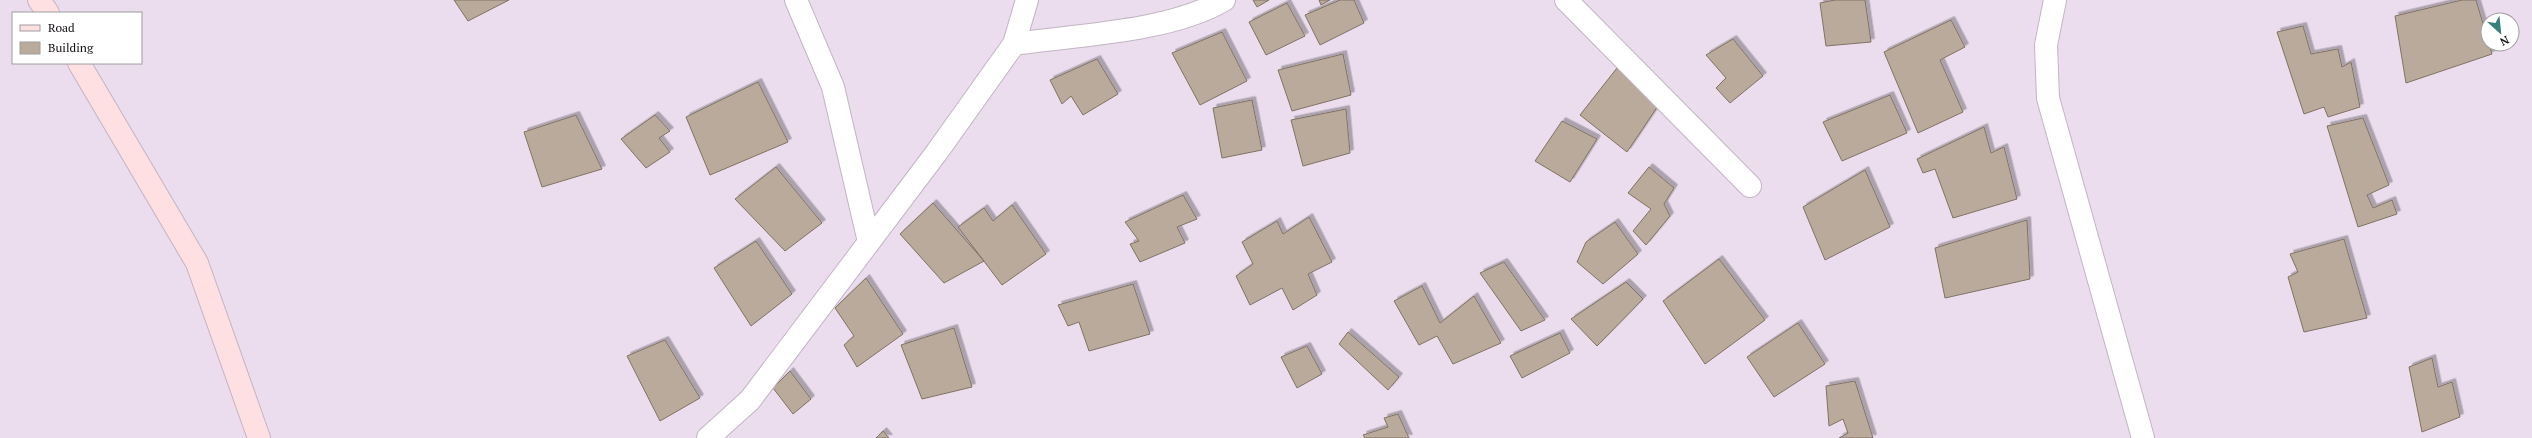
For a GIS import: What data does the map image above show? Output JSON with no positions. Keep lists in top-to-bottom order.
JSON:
{
  "legend": ["Road", "Building"],
  "north": "bottom right"
}
